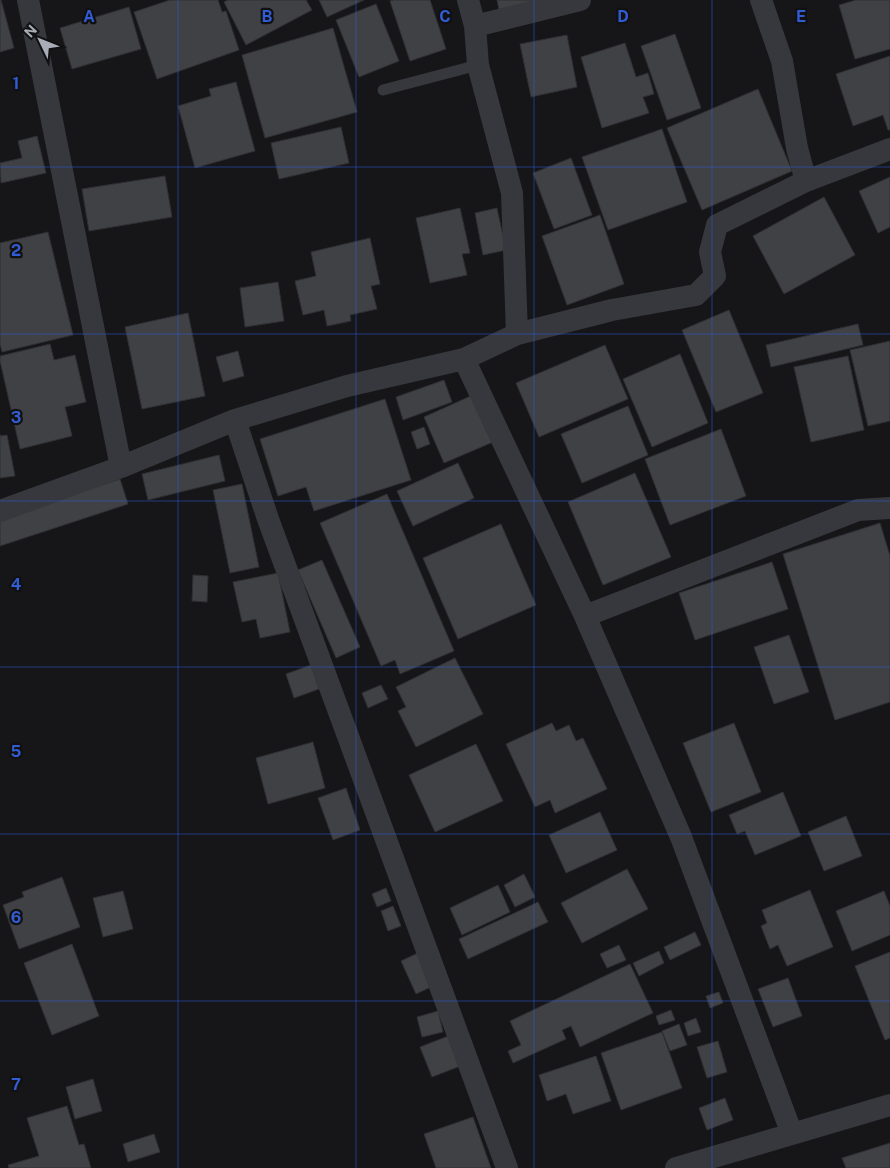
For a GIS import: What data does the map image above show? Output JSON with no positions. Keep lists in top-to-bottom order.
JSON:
{
  "north": "top left",
  "grid": {
    "columns": [
      "A",
      "B",
      "C",
      "D",
      "E"
    ],
    "rows": [
      "1",
      "2",
      "3",
      "4",
      "5",
      "6",
      "7"
    ]
  }
}
